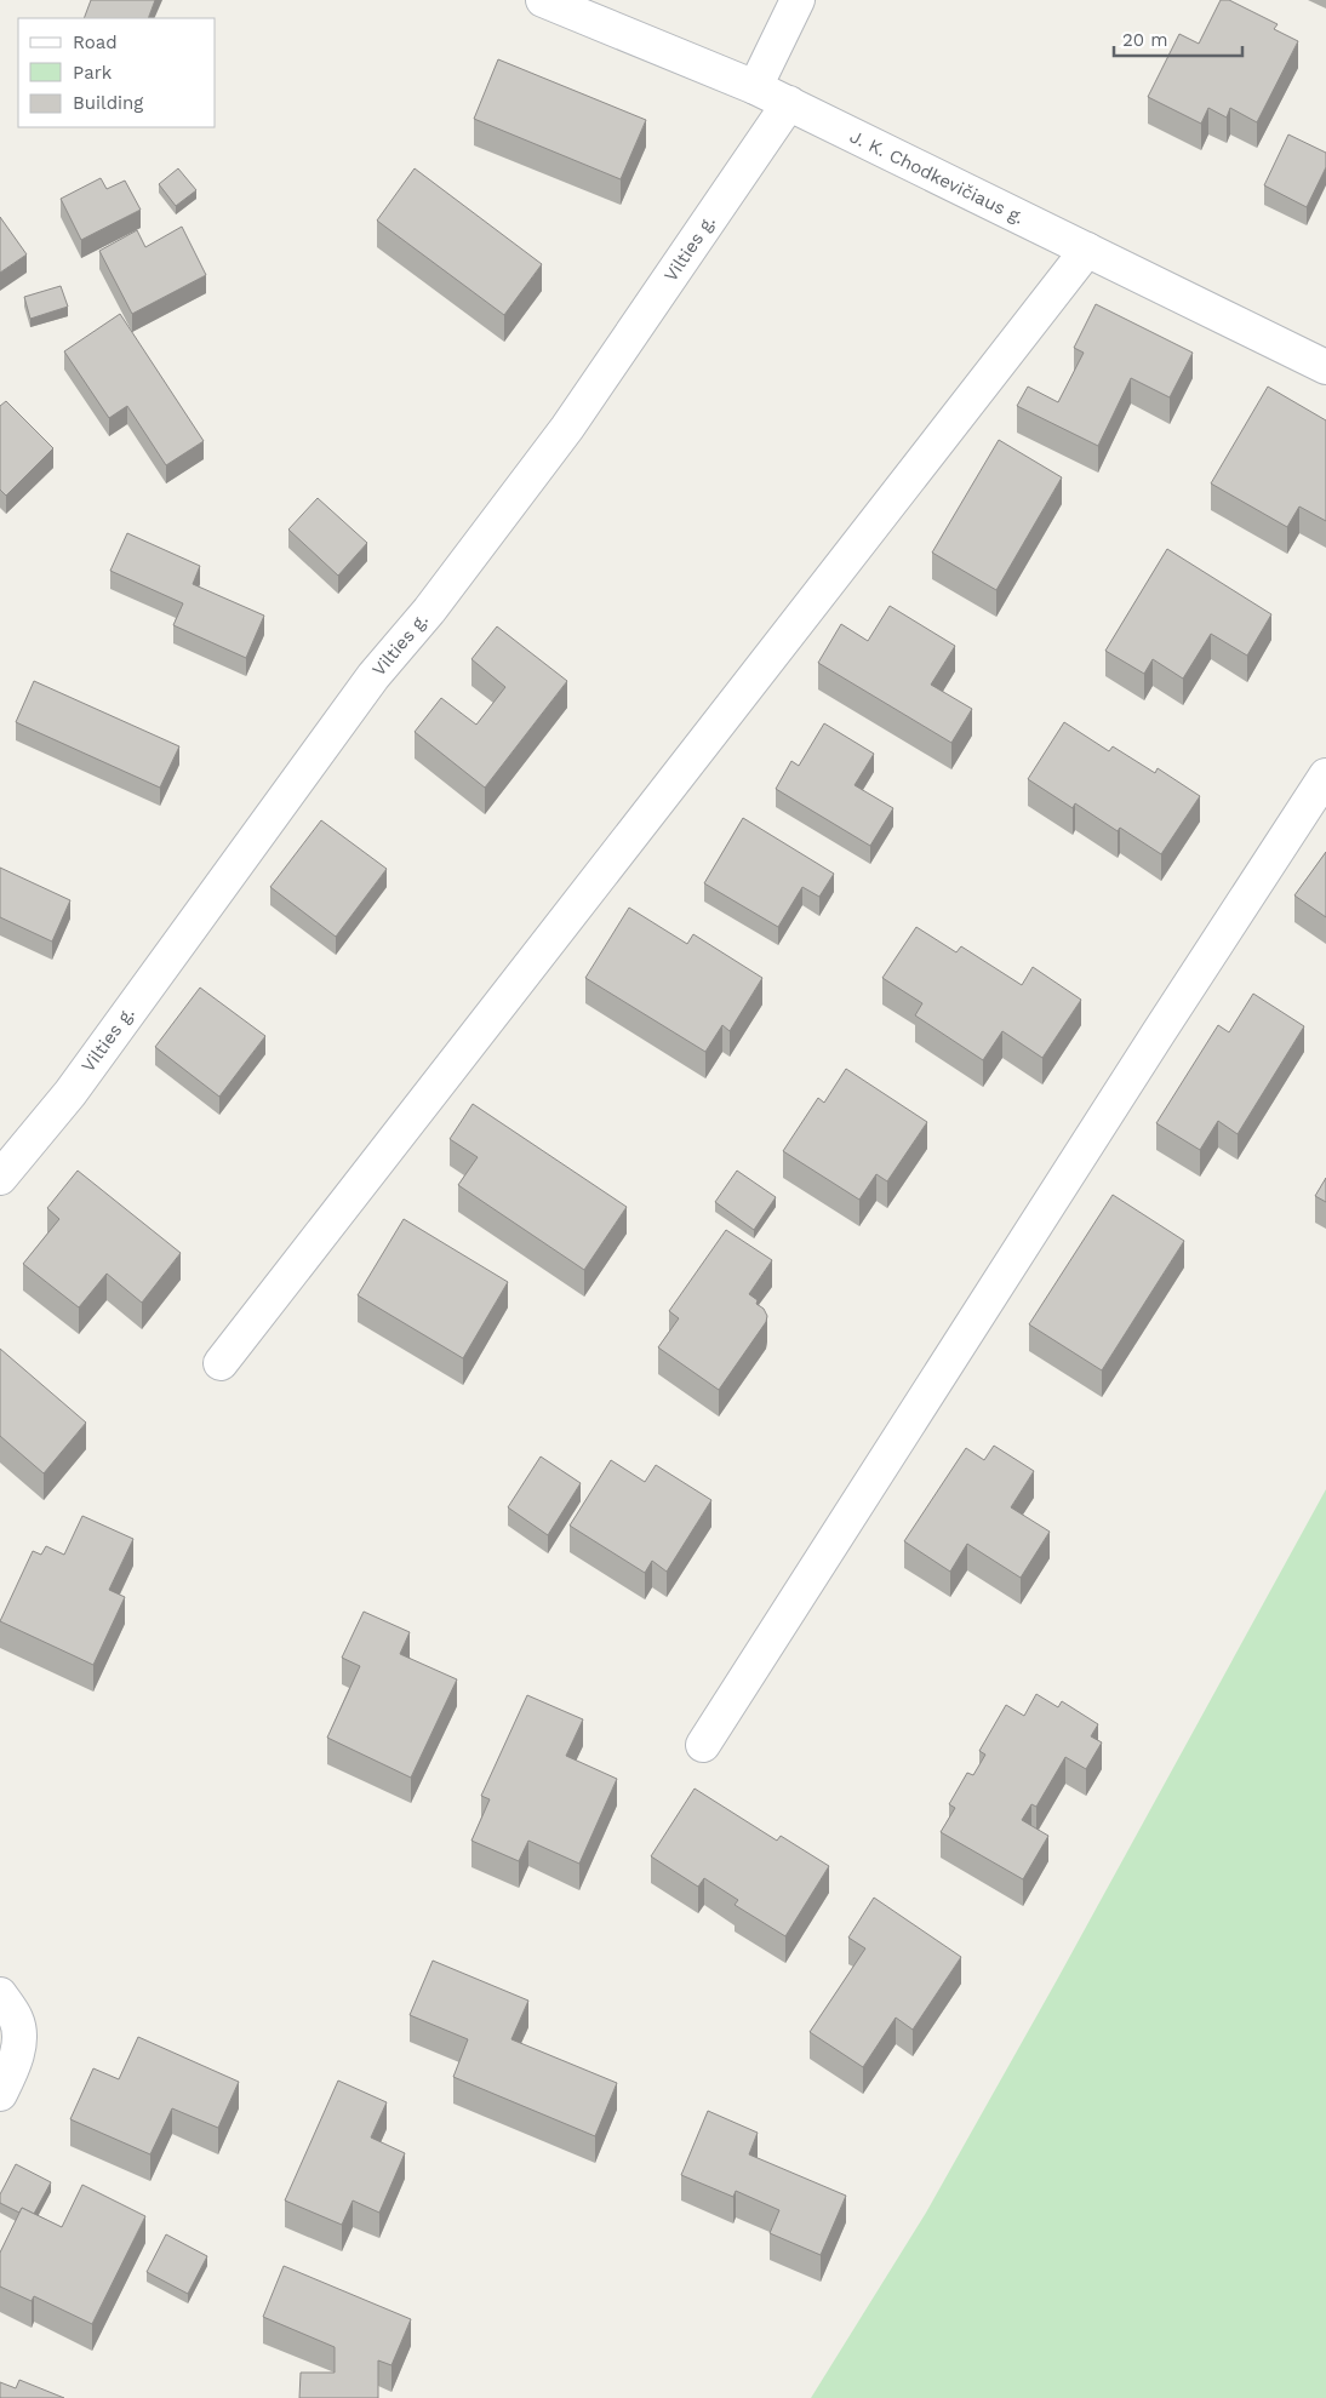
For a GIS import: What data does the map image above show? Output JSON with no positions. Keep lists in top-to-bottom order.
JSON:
{
  "streets": {
    "street": ["J. K. Chodkevičiaus g.", "Vilties g."]
  },
  "crossings": [
    ["J. K. Chodkevičiaus g.", "Vilties g."]
  ],
  "legend": ["Road", "Park", "Building"],
  "scale_bar": "20 m"
}
